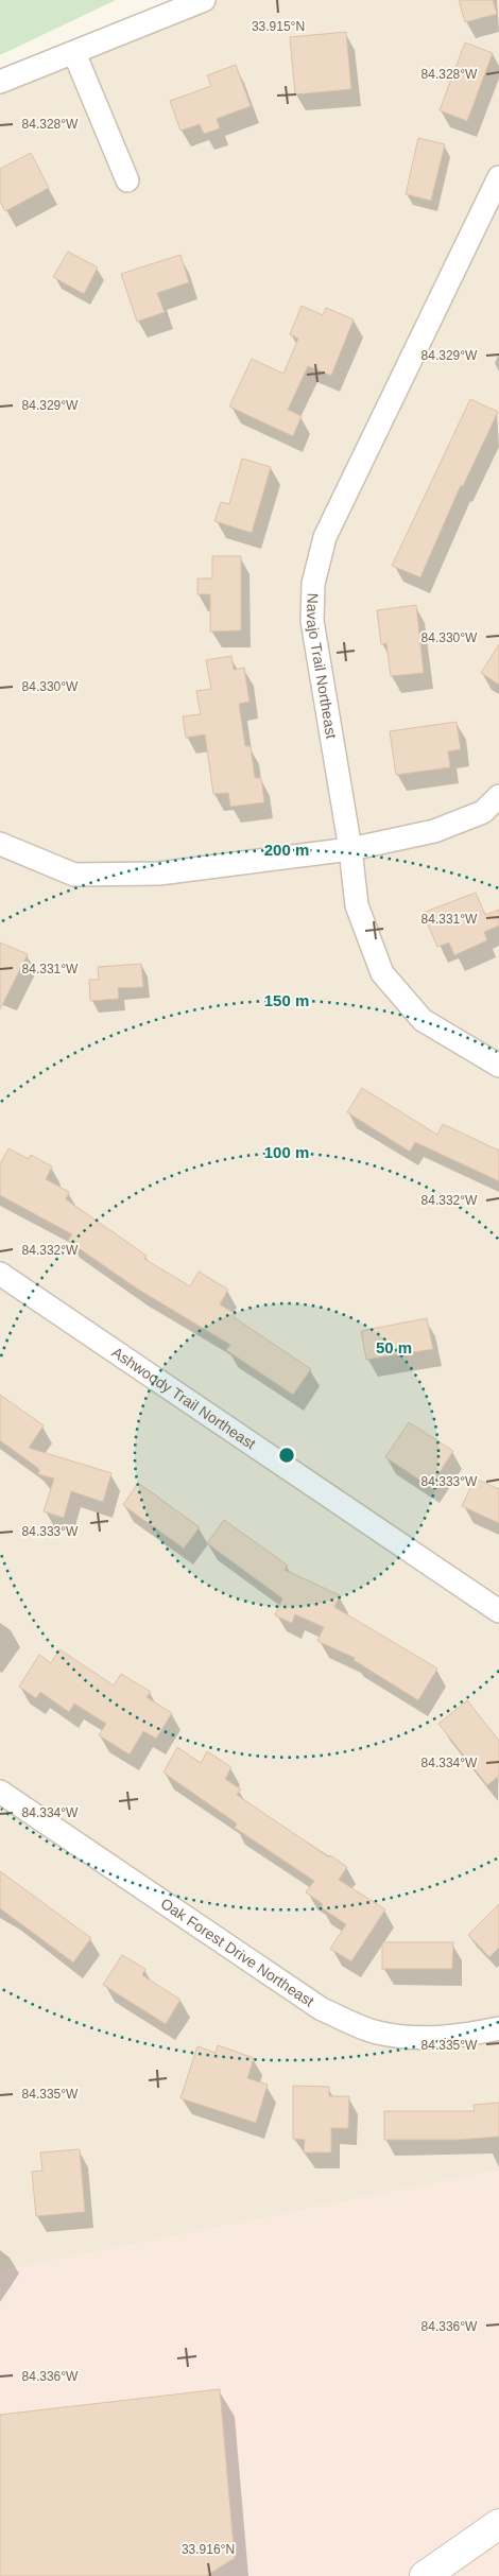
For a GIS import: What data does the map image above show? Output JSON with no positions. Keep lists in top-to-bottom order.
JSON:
{
  "streets": {
    "street": ["Navajo Trail Northeast", "Ashwoody Trail Northeast", "Oak Forest Drive Northeast"]
  },
  "coordinates": [
    "33.915°N",
    "84.328°W",
    "84.329°W",
    "84.330°W",
    "84.331°W",
    "84.332°W",
    "84.333°W",
    "84.334°W",
    "84.335°W",
    "84.336°W",
    "33.916°N"
  ],
  "rings": [
    "200 m",
    "150 m",
    "100 m",
    "50 m"
  ]
}
